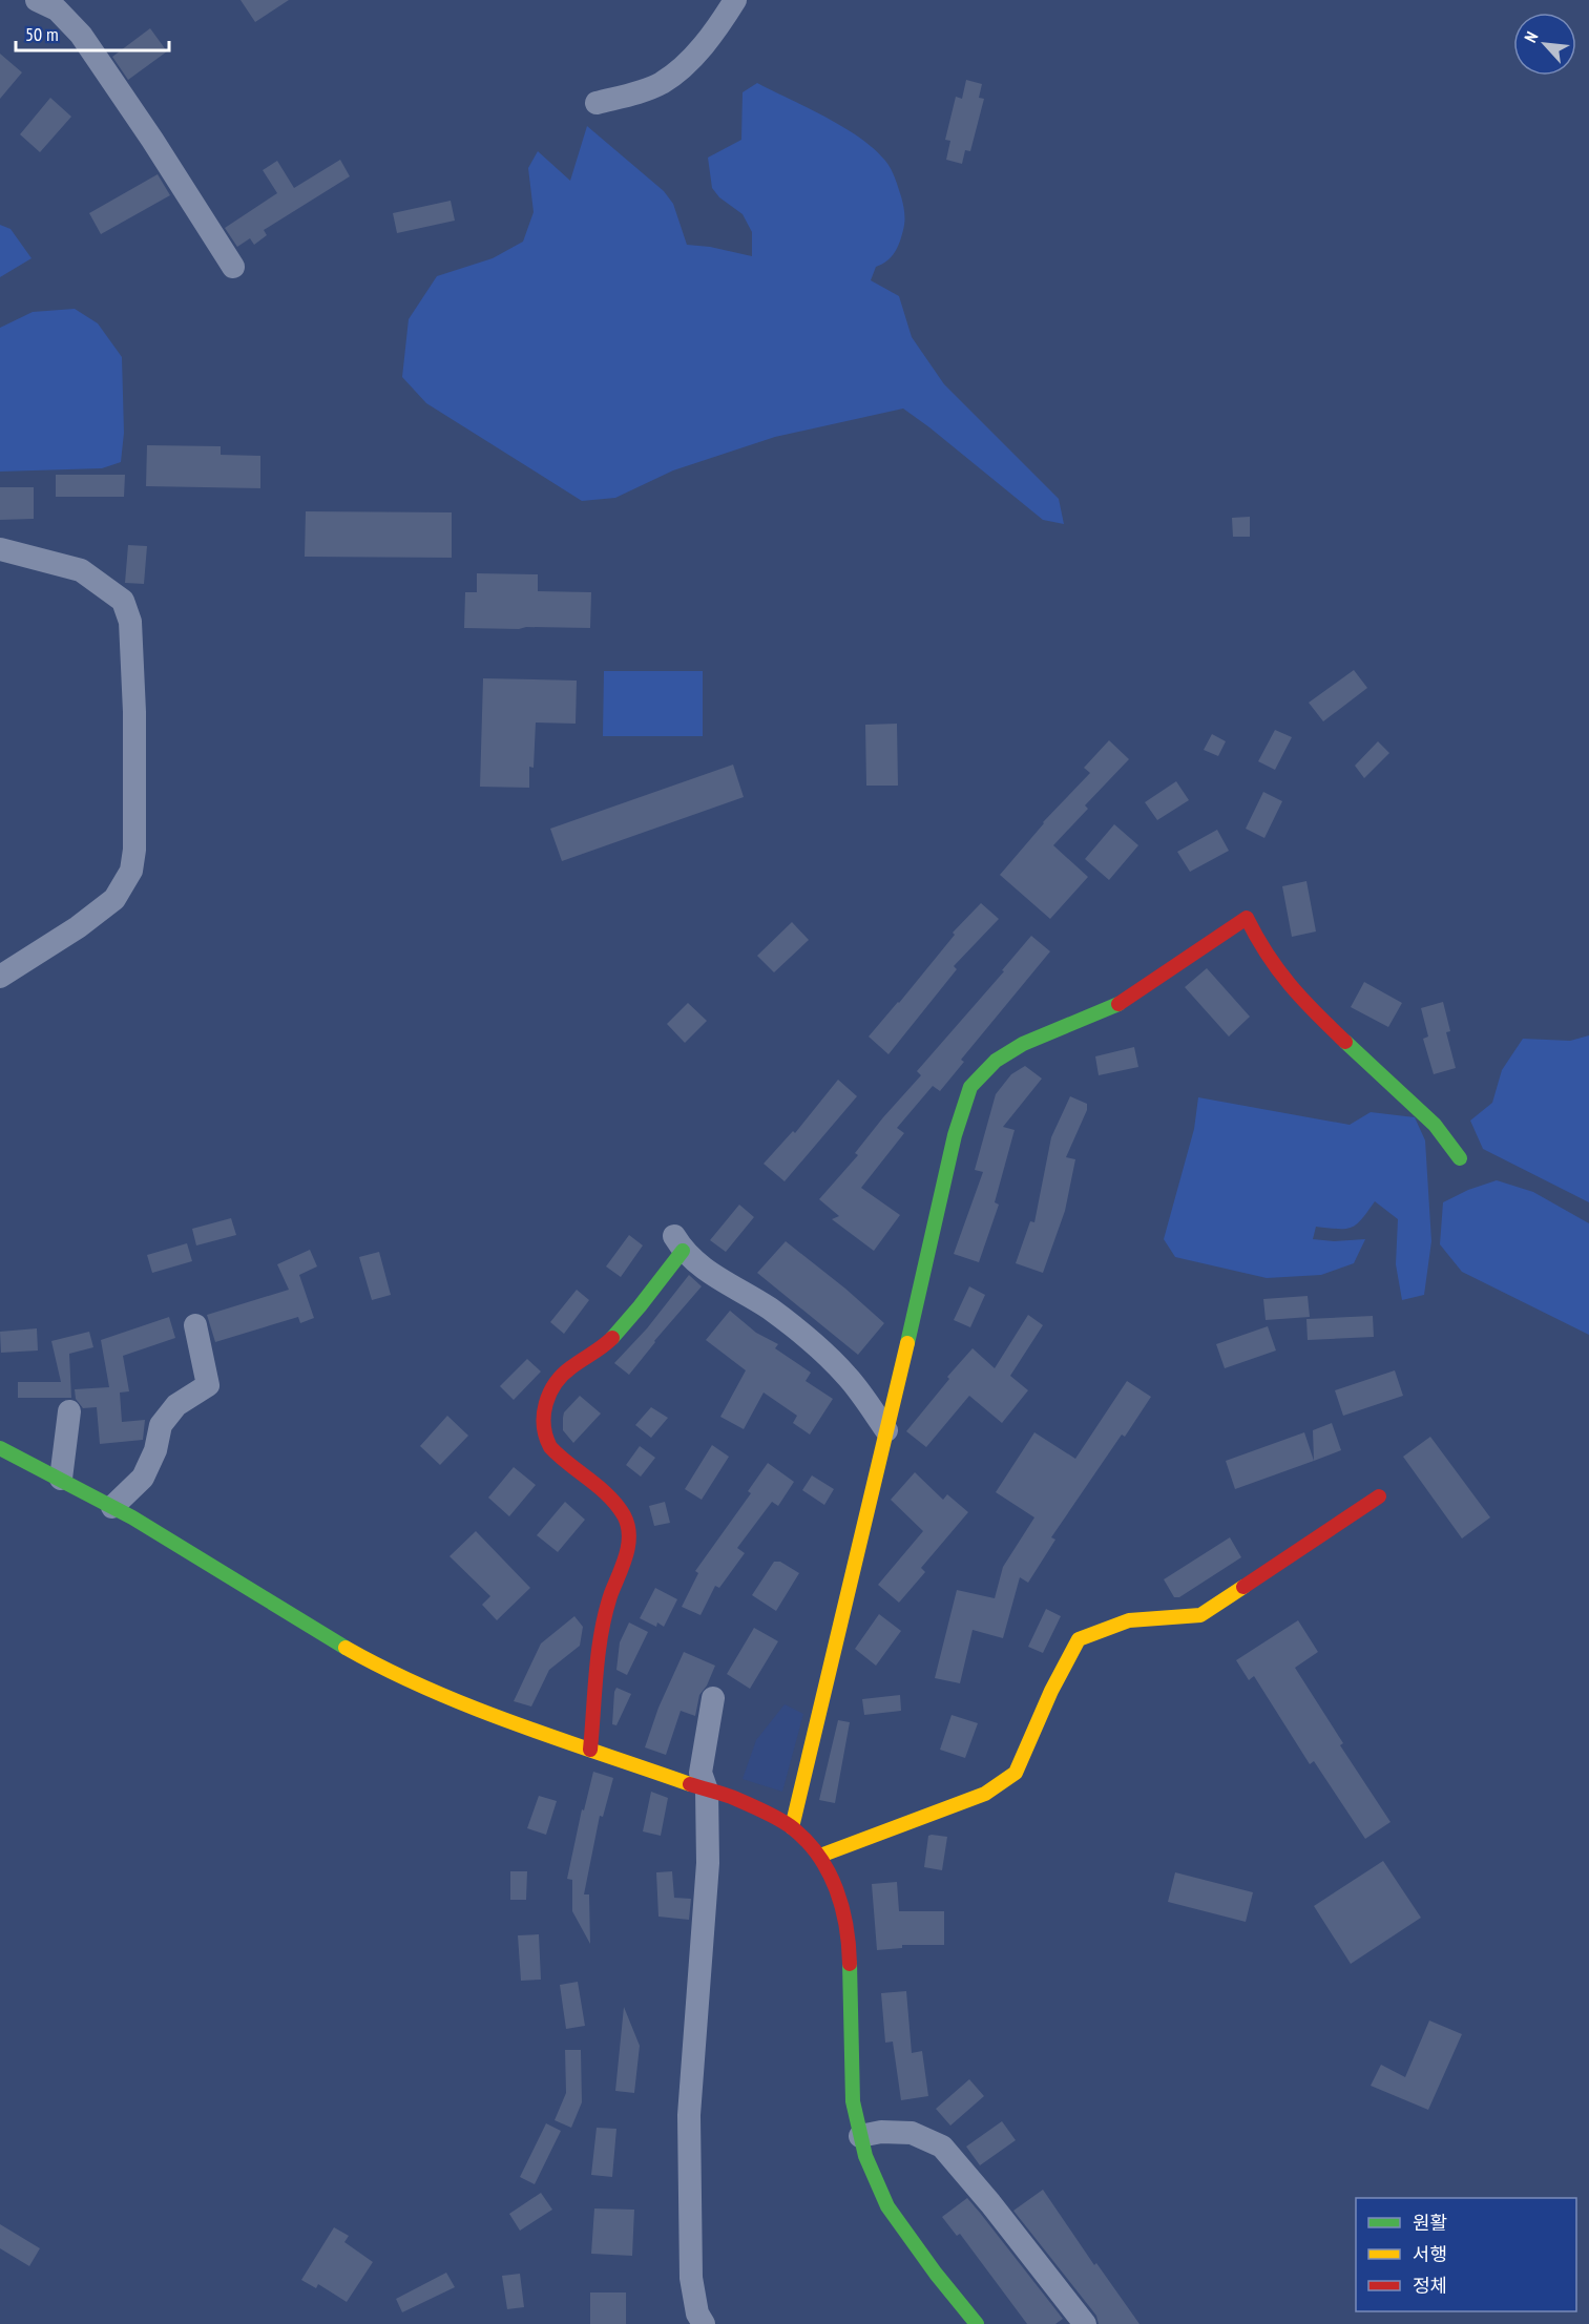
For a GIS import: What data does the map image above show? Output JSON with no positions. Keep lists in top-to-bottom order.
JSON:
{
  "legend": ["원활", "서행", "정체"],
  "scale_bar": "50 m",
  "north": "top left"
}
